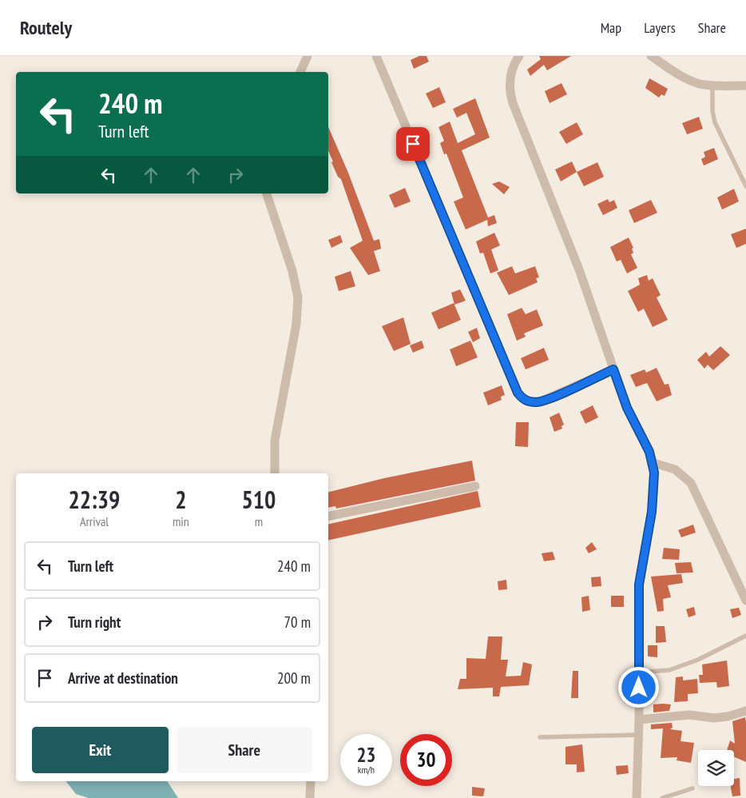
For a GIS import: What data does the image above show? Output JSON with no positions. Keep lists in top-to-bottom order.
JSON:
{
  "page": {
    "header": "Routely",
    "nav": ["Map", "Layers", "Share"],
    "turn": ["240 m", "Turn left"],
    "eta": [
      "22:39",
      "Arrival",
      "2",
      "min",
      "510",
      "m"
    ],
    "list": [
      {
        "name": "Turn left",
        "value": "240 m"
      },
      {
        "name": "Turn right",
        "value": "70 m"
      },
      {
        "name": "Arrive at destination",
        "value": "200 m"
      }
    ],
    "buttons": ["Exit", "Share"],
    "speed": "23 km/h",
    "limit": "30"
  }
}
